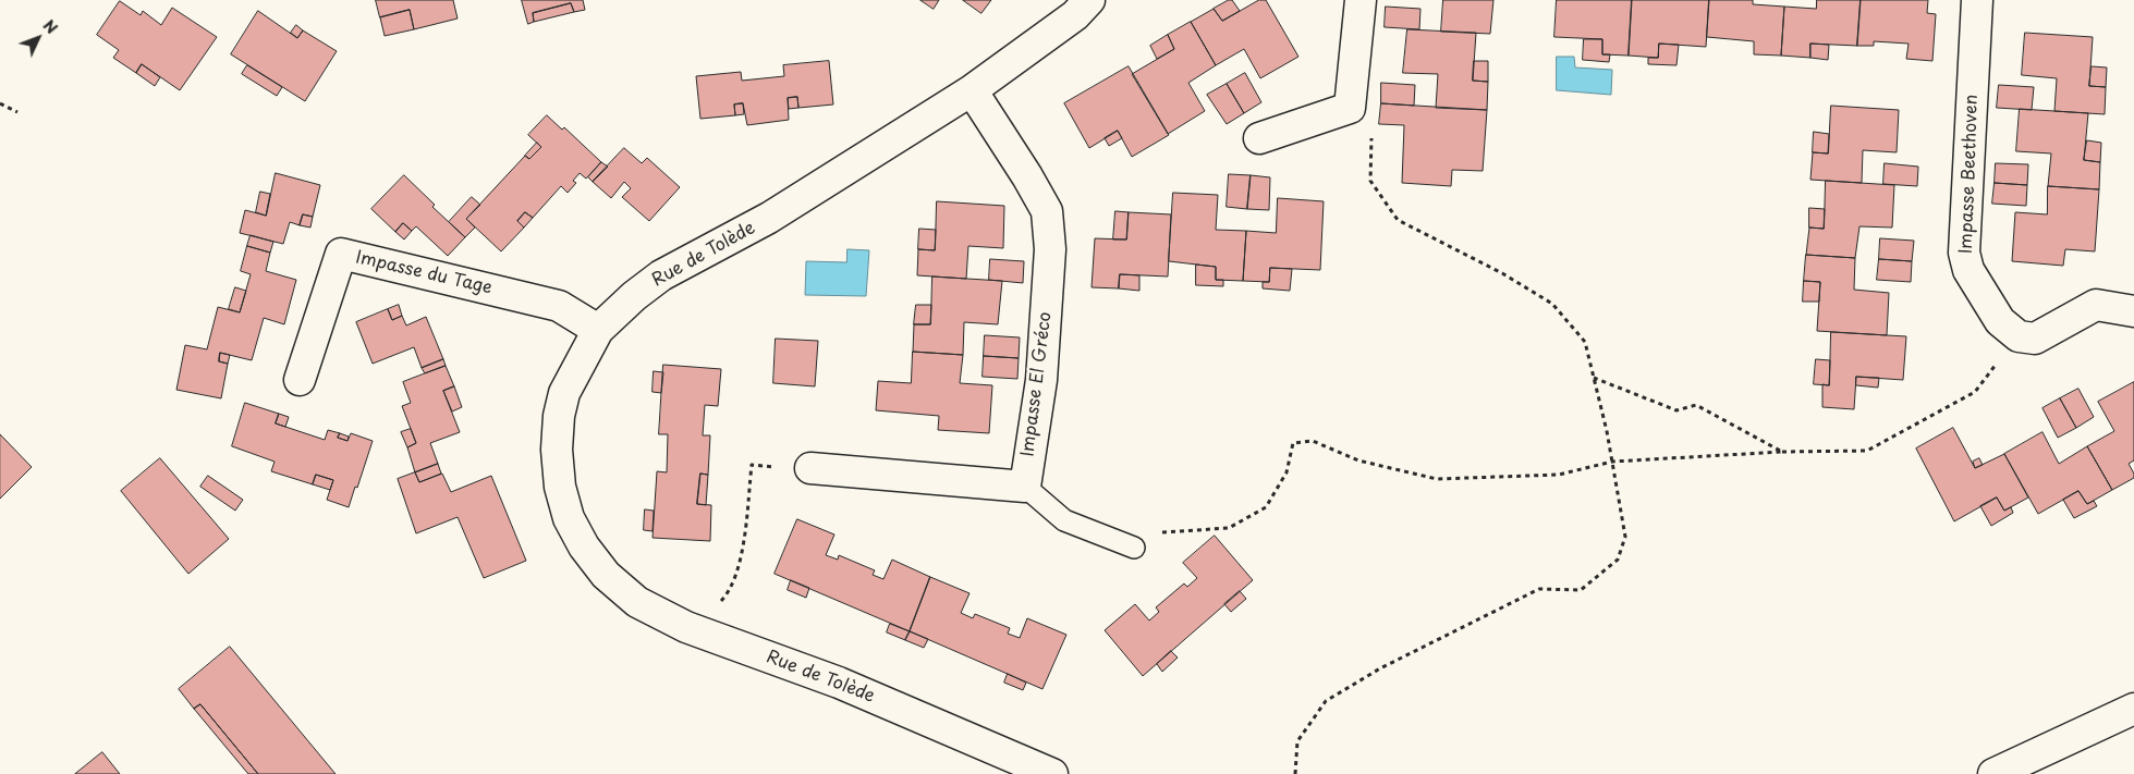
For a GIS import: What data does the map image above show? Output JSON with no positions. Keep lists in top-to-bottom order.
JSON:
{
  "streets": {
    "street": [
      "Impasse Beethoven",
      "Rue de Tolède",
      "Impasse du Tage",
      "Impasse El Gréco"
    ]
  },
  "crossings": [
    ["Rue de Tolède", "Impasse du Tage"],
    ["Rue de Tolède", "Impasse El Gréco"]
  ],
  "north": "top right"
}
